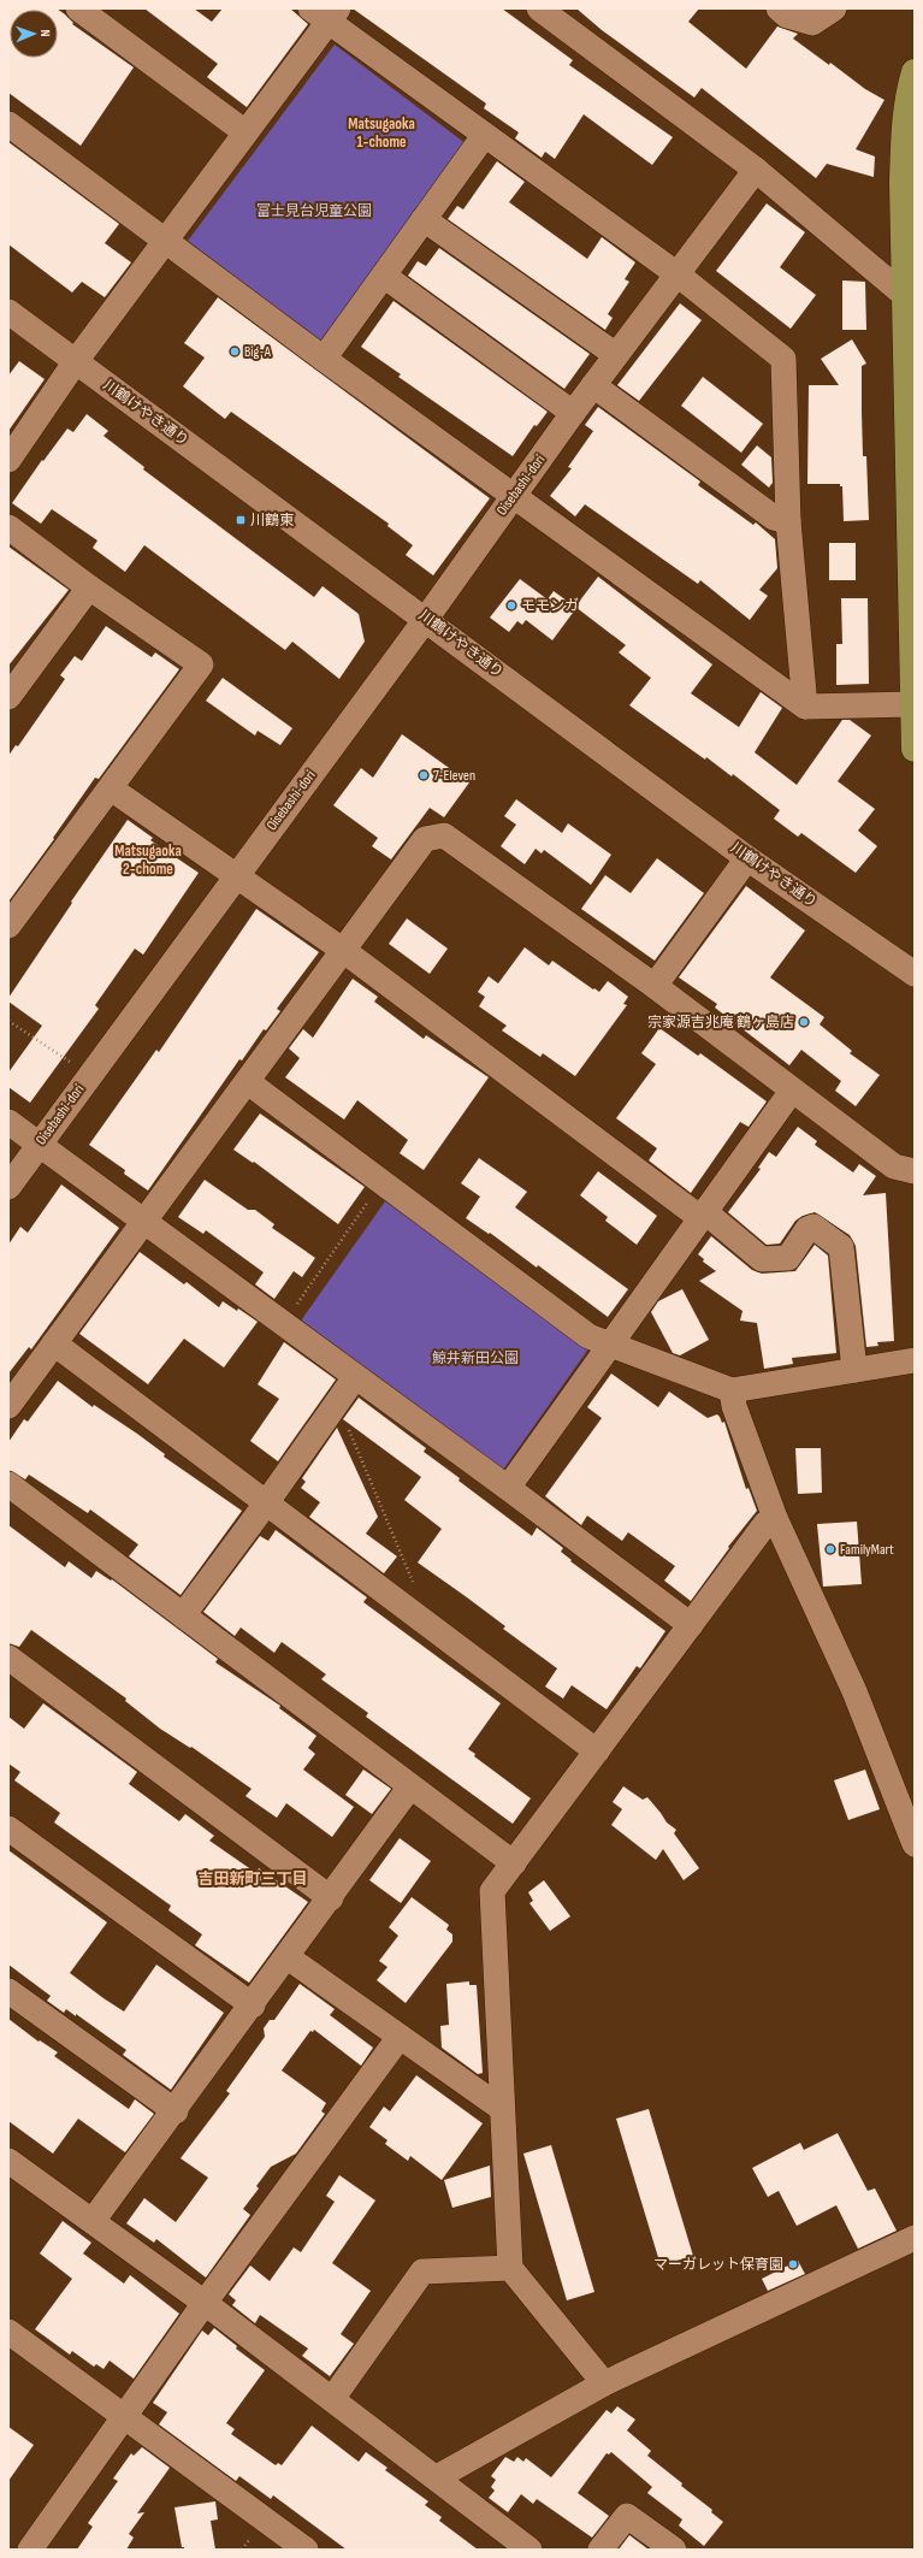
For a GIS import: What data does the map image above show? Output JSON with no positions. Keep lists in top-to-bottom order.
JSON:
{
  "streets": {
    "street": ["川鶴けやき通り", "Oisebashi-dori"]
  },
  "crossings": [
    ["川鶴けやき通り", "Oisebashi-dori"]
  ],
  "districts": ["Matsugaoka 1-chome", "Matsugaoka 2-chome", "吉田新町三丁目"],
  "parks": ["富士見台児童公園", "鯨井新田公園"],
  "places": {
    "other": [
      "Big-A",
      "モモンガ",
      "7-Eleven",
      "宗家源吉兆庵 鶴ヶ島店",
      "FamilyMart",
      "マーガレット保育園"
    ],
    "transit": ["川鶴東"]
  },
  "north": "right"
}
